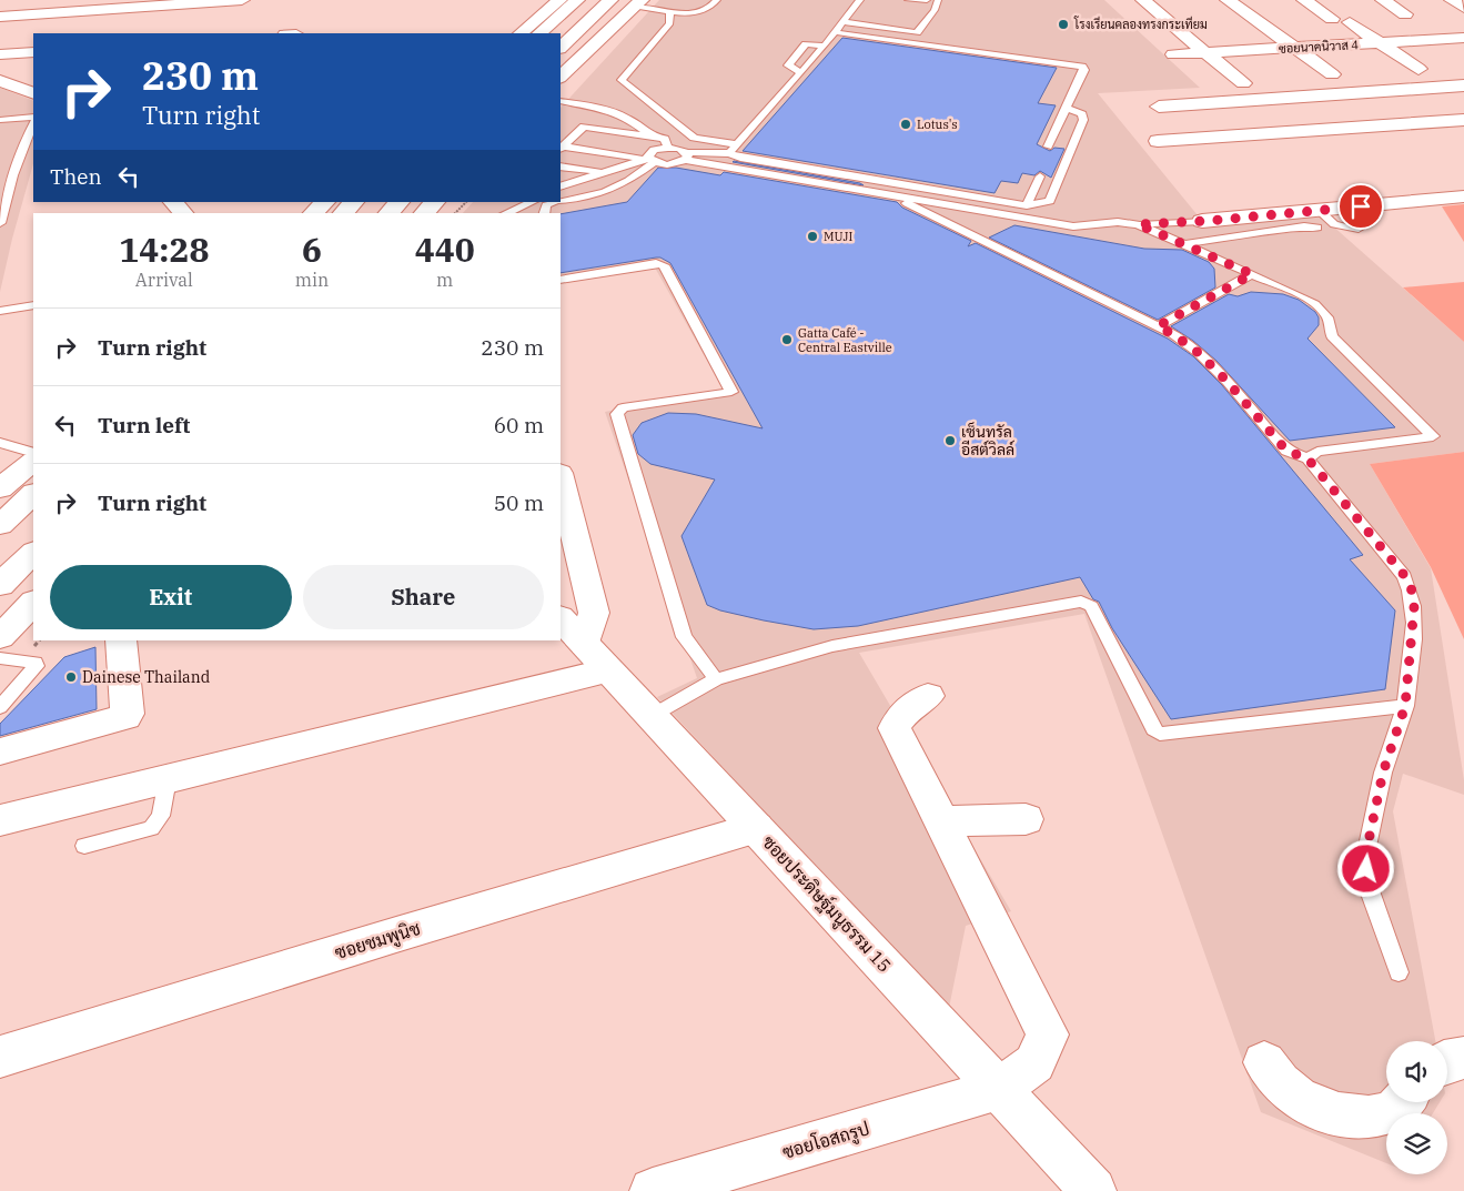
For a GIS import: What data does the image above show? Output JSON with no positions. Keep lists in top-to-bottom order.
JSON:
{
  "streets": {
    "main road": [
      "ซอยนาคนิวาส 4",
      "ซอยประดิษฐ์มนูธรรม 15",
      "ซอยชมพูนิช",
      "ซอยโอสถรูป"
    ]
  },
  "crossings": [
    ["ซอยประดิษฐ์มนูธรรม 15", "ซอยชมพูนิช"],
    ["ซอยประดิษฐ์มนูธรรม 15", "ซอยโอสถรูป"]
  ],
  "places": [
    "โรงเรียนคลองทรงกระเทียม",
    "Lotus's",
    "MUJI",
    "Gatta Café - Central Eastville",
    "เซ็นทรัล อีสต์วิลล์",
    "Dainese Thailand"
  ],
  "page": {
    "turn": ["230 m", "Turn right"],
    "then": "Then",
    "eta": [
      "14:28",
      "Arrival",
      "6",
      "min",
      "440",
      "m"
    ],
    "list": [
      {
        "name": "Turn right",
        "value": "230 m"
      },
      {
        "name": "Turn left",
        "value": "60 m"
      },
      {
        "name": "Turn right",
        "value": "50 m"
      }
    ],
    "buttons": ["Exit", "Share"]
  }
}
